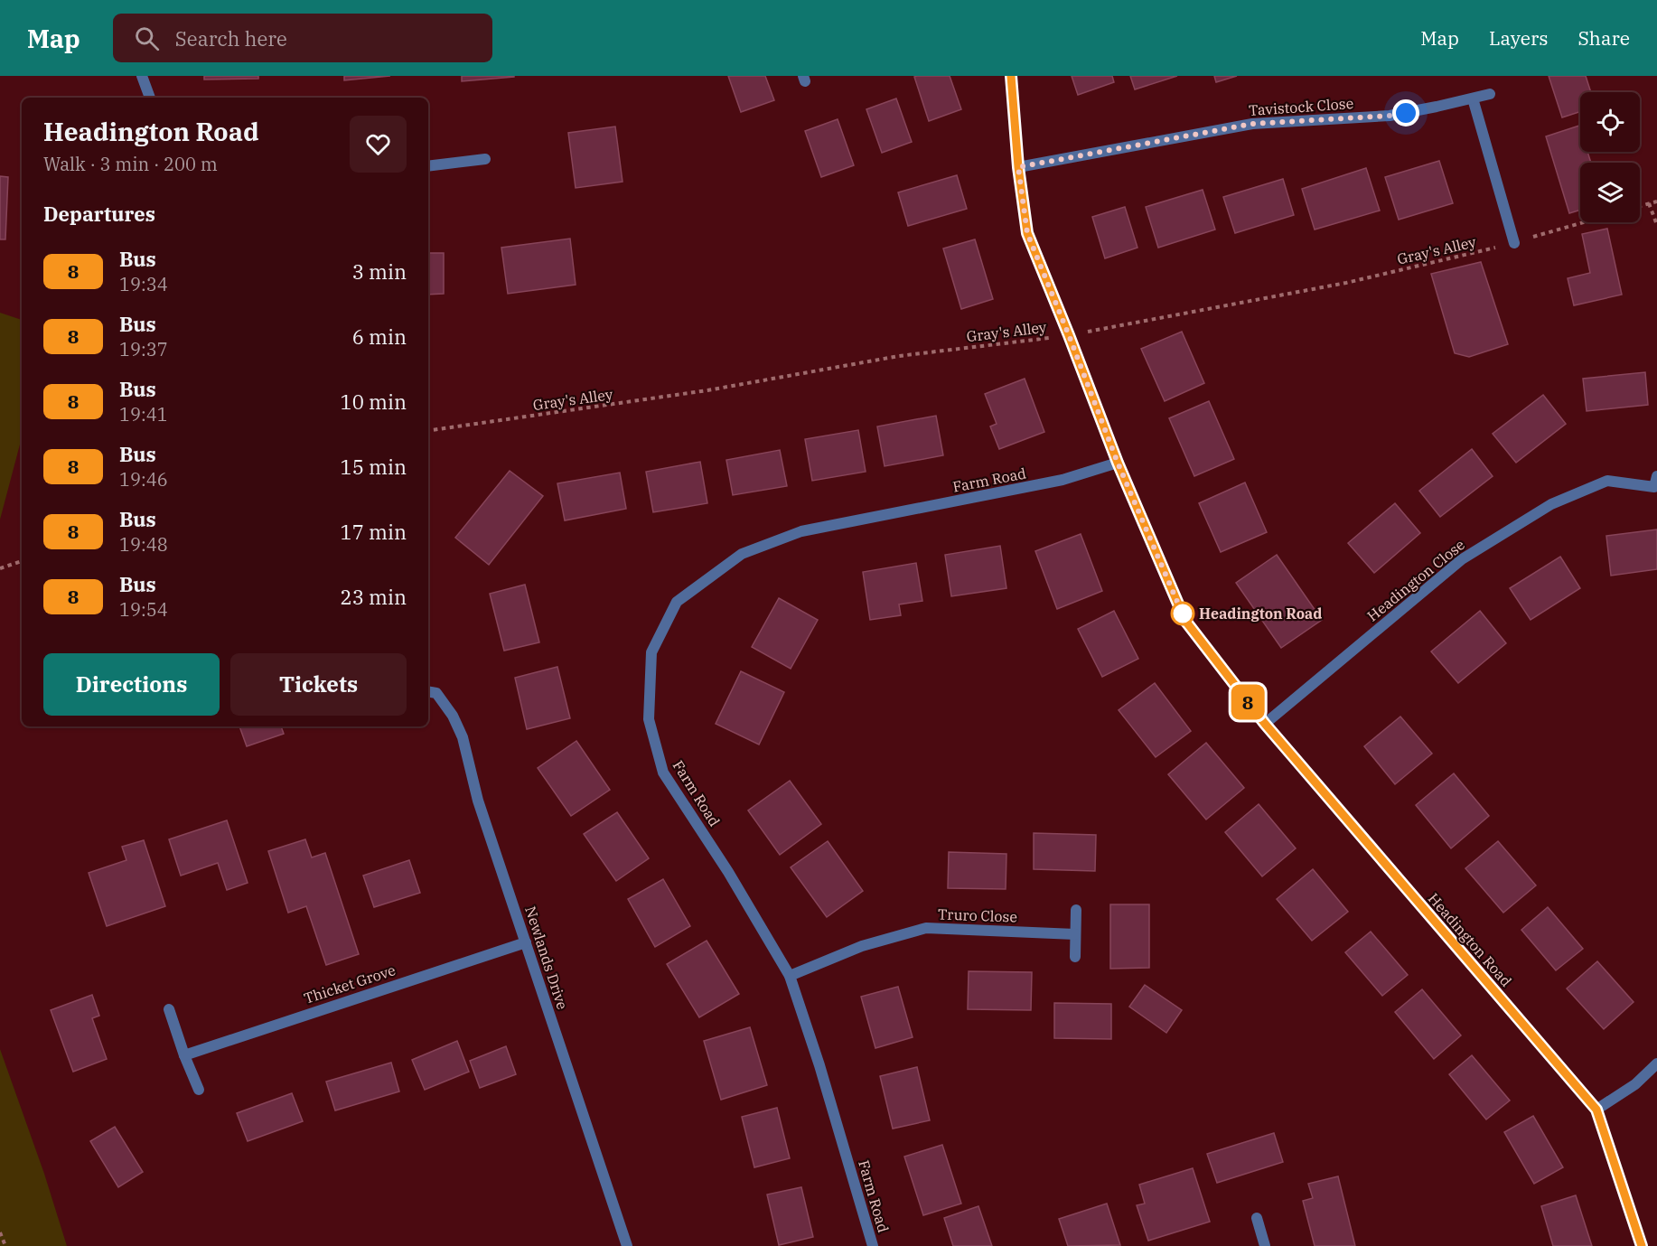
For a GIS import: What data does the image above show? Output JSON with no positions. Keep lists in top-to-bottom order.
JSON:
{
  "streets": {
    "street": [
      "Tavistock Close",
      "Farm Road",
      "Headington Close",
      "Truro Close",
      "Headington Road",
      "Newlands Drive",
      "Thicket Grove"
    ],
    "path": ["Gray's Alley"]
  },
  "crossings": [
    ["Tavistock Close", "Headington Road"],
    ["Gray's Alley", "Headington Road"],
    ["Farm Road", "Truro Close"],
    ["Farm Road", "Headington Road"],
    ["Headington Close", "Headington Road"],
    ["Newlands Drive", "Thicket Grove"]
  ],
  "places": ["Headington Road"],
  "lines": ["bus line 8"],
  "page": {
    "header": "Map",
    "search": "Search here",
    "nav": ["Map", "Layers", "Share"],
    "on_map": "8",
    "heading": [
      ["Headington Road", "Walk · 3 min · 200 m"],
      "Departures"
    ],
    "list": [
      {
        "mark": "8",
        "name": "Bus",
        "note": "19:34",
        "value": "3 min"
      },
      {
        "mark": "8",
        "name": "Bus",
        "note": "19:37",
        "value": "6 min"
      },
      {
        "mark": "8",
        "name": "Bus",
        "note": "19:41",
        "value": "10 min"
      },
      {
        "mark": "8",
        "name": "Bus",
        "note": "19:46",
        "value": "15 min"
      },
      {
        "mark": "8",
        "name": "Bus",
        "note": "19:48",
        "value": "17 min"
      },
      {
        "mark": "8",
        "name": "Bus",
        "note": "19:54",
        "value": "23 min"
      }
    ],
    "buttons": ["Directions", "Tickets"]
  }
}
